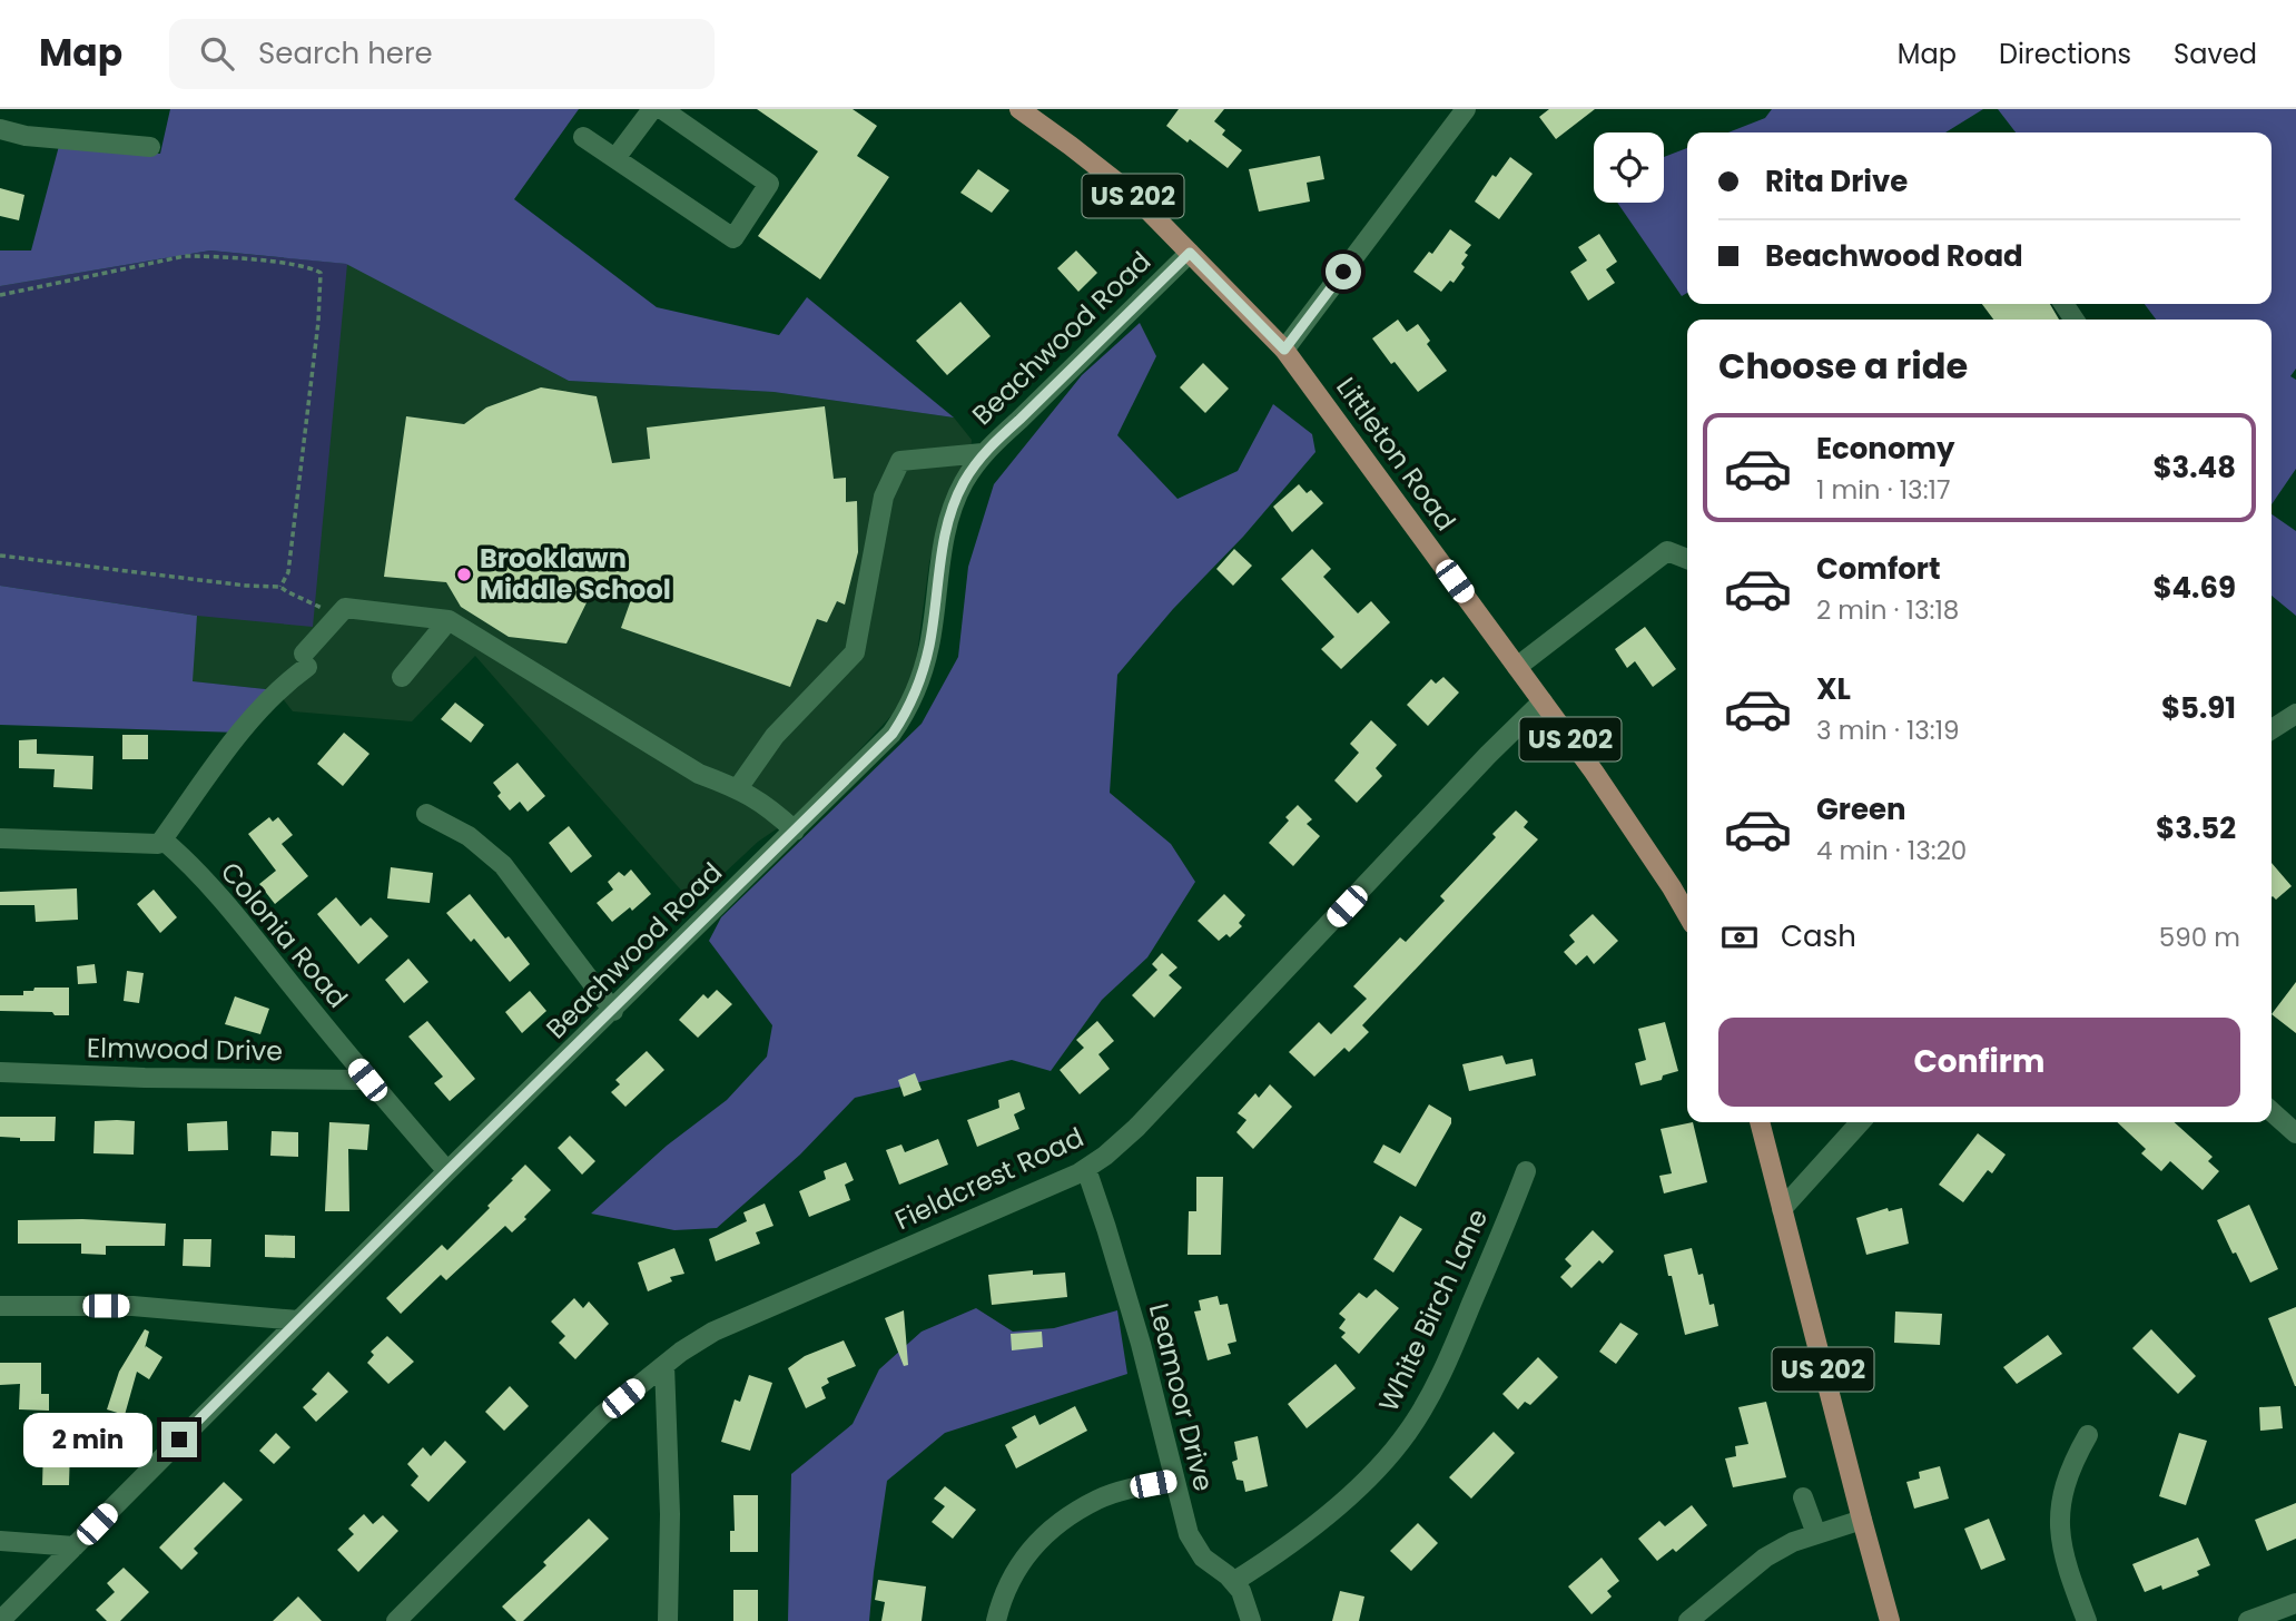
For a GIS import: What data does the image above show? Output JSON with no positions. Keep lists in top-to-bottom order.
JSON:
{
  "streets": {
    "main road": ["US 202", "Littleton Road"],
    "street": [
      "Beachwood Road",
      "Colonia Road",
      "Elmwood Drive",
      "Fieldcrest Road",
      "White Birch Lane",
      "Leamoor Drive"
    ]
  },
  "crossings": [
    ["Beachwood Road", "Littleton Road"],
    ["Beachwood Road", "Colonia Road"],
    ["Littleton Road", "Fieldcrest Road"],
    ["Colonia Road", "Elmwood Drive"],
    ["Fieldcrest Road", "Leamoor Drive"],
    ["White Birch Lane", "Leamoor Drive"]
  ],
  "places": ["Brooklawn Middle School"],
  "page": {
    "header": "Map",
    "search": "Search here",
    "nav": ["Map", "Directions", "Saved"],
    "banner": ["Rita Drive", "Beachwood Road"],
    "heading": "Choose a ride",
    "list": [
      {
        "name": "Economy",
        "note": "1 min · 13:17",
        "value": "$3.48"
      },
      {
        "name": "Comfort",
        "note": "2 min · 13:18",
        "value": "$4.69"
      },
      {
        "name": "XL",
        "note": "3 min · 13:19",
        "value": "$5.91"
      },
      {
        "name": "Green",
        "note": "4 min · 13:20",
        "value": "$3.52"
      }
    ],
    "pay": ["Cash", "590 m"],
    "buttons": "Confirm",
    "bubble": "2 min"
  }
}
